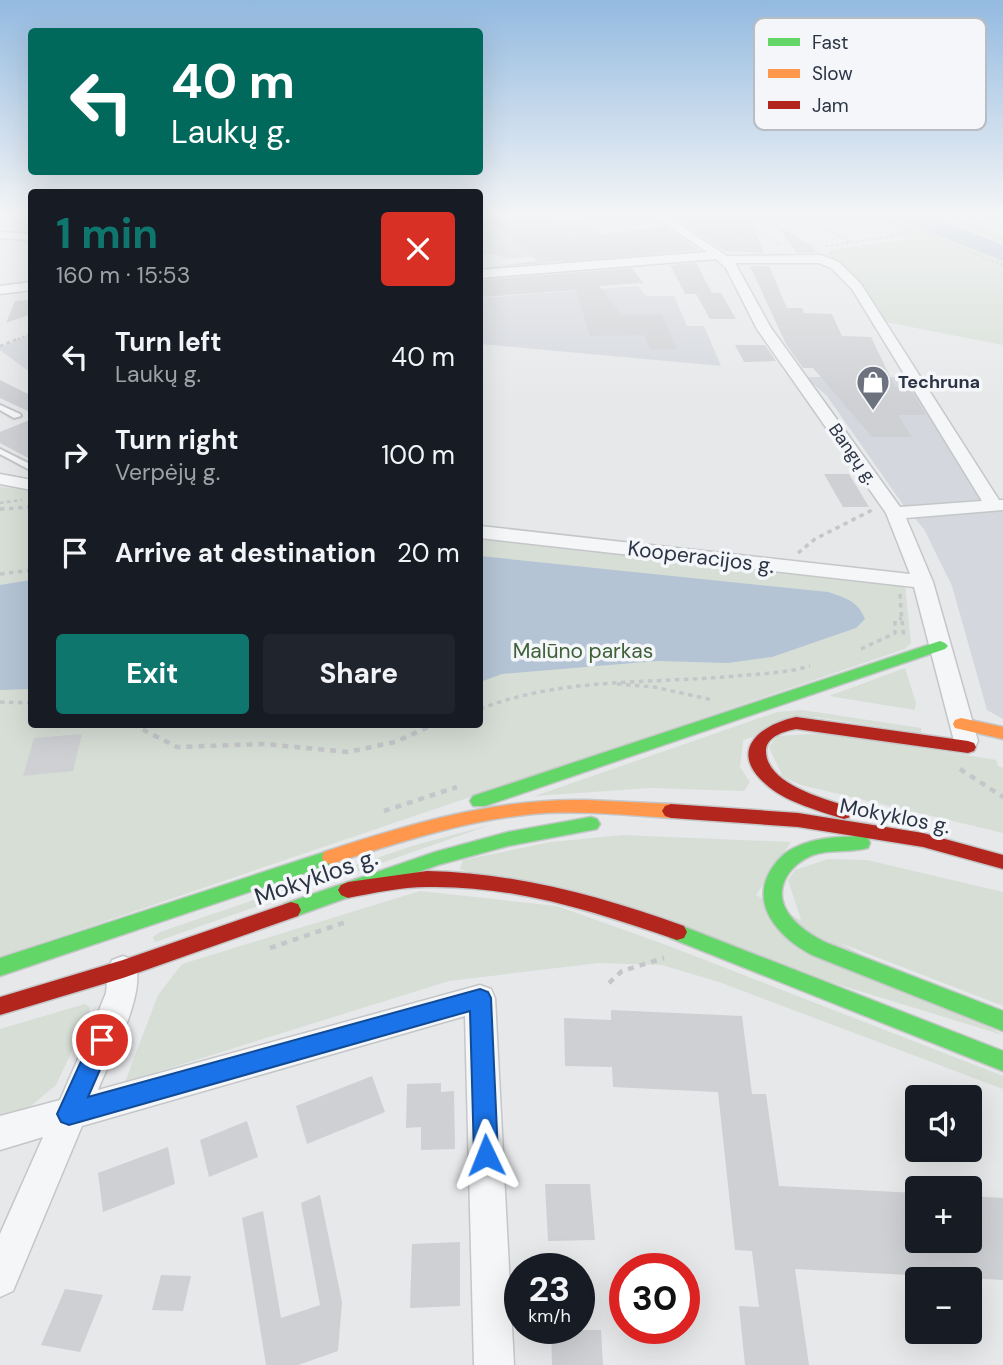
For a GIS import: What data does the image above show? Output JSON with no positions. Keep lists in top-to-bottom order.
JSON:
{
  "streets": {
    "main road": ["Mokyklos g."],
    "street": ["Bangų g.", "Kooperacijos g."]
  },
  "crossings": [
    ["Bangų g.", "Kooperacijos g."]
  ],
  "parks": ["Malūno parkas"],
  "places": {
    "shop": ["Techruna"]
  },
  "legend": ["Fast", "Slow", "Jam"],
  "page": {
    "turn": ["40 m", "Laukų g."],
    "heading": ["1 min", "160 m · 15:53"],
    "list": [
      {
        "name": "Turn left",
        "note": "Laukų g.",
        "value": "40 m"
      },
      {
        "name": "Turn right",
        "note": "Verpėjų g.",
        "value": "100 m"
      },
      {
        "name": "Arrive at destination",
        "value": "20 m"
      }
    ],
    "buttons": ["Exit", "Share"],
    "map_buttons": ["+", "−"],
    "speed": "23 km/h",
    "limit": "30"
  }
}
